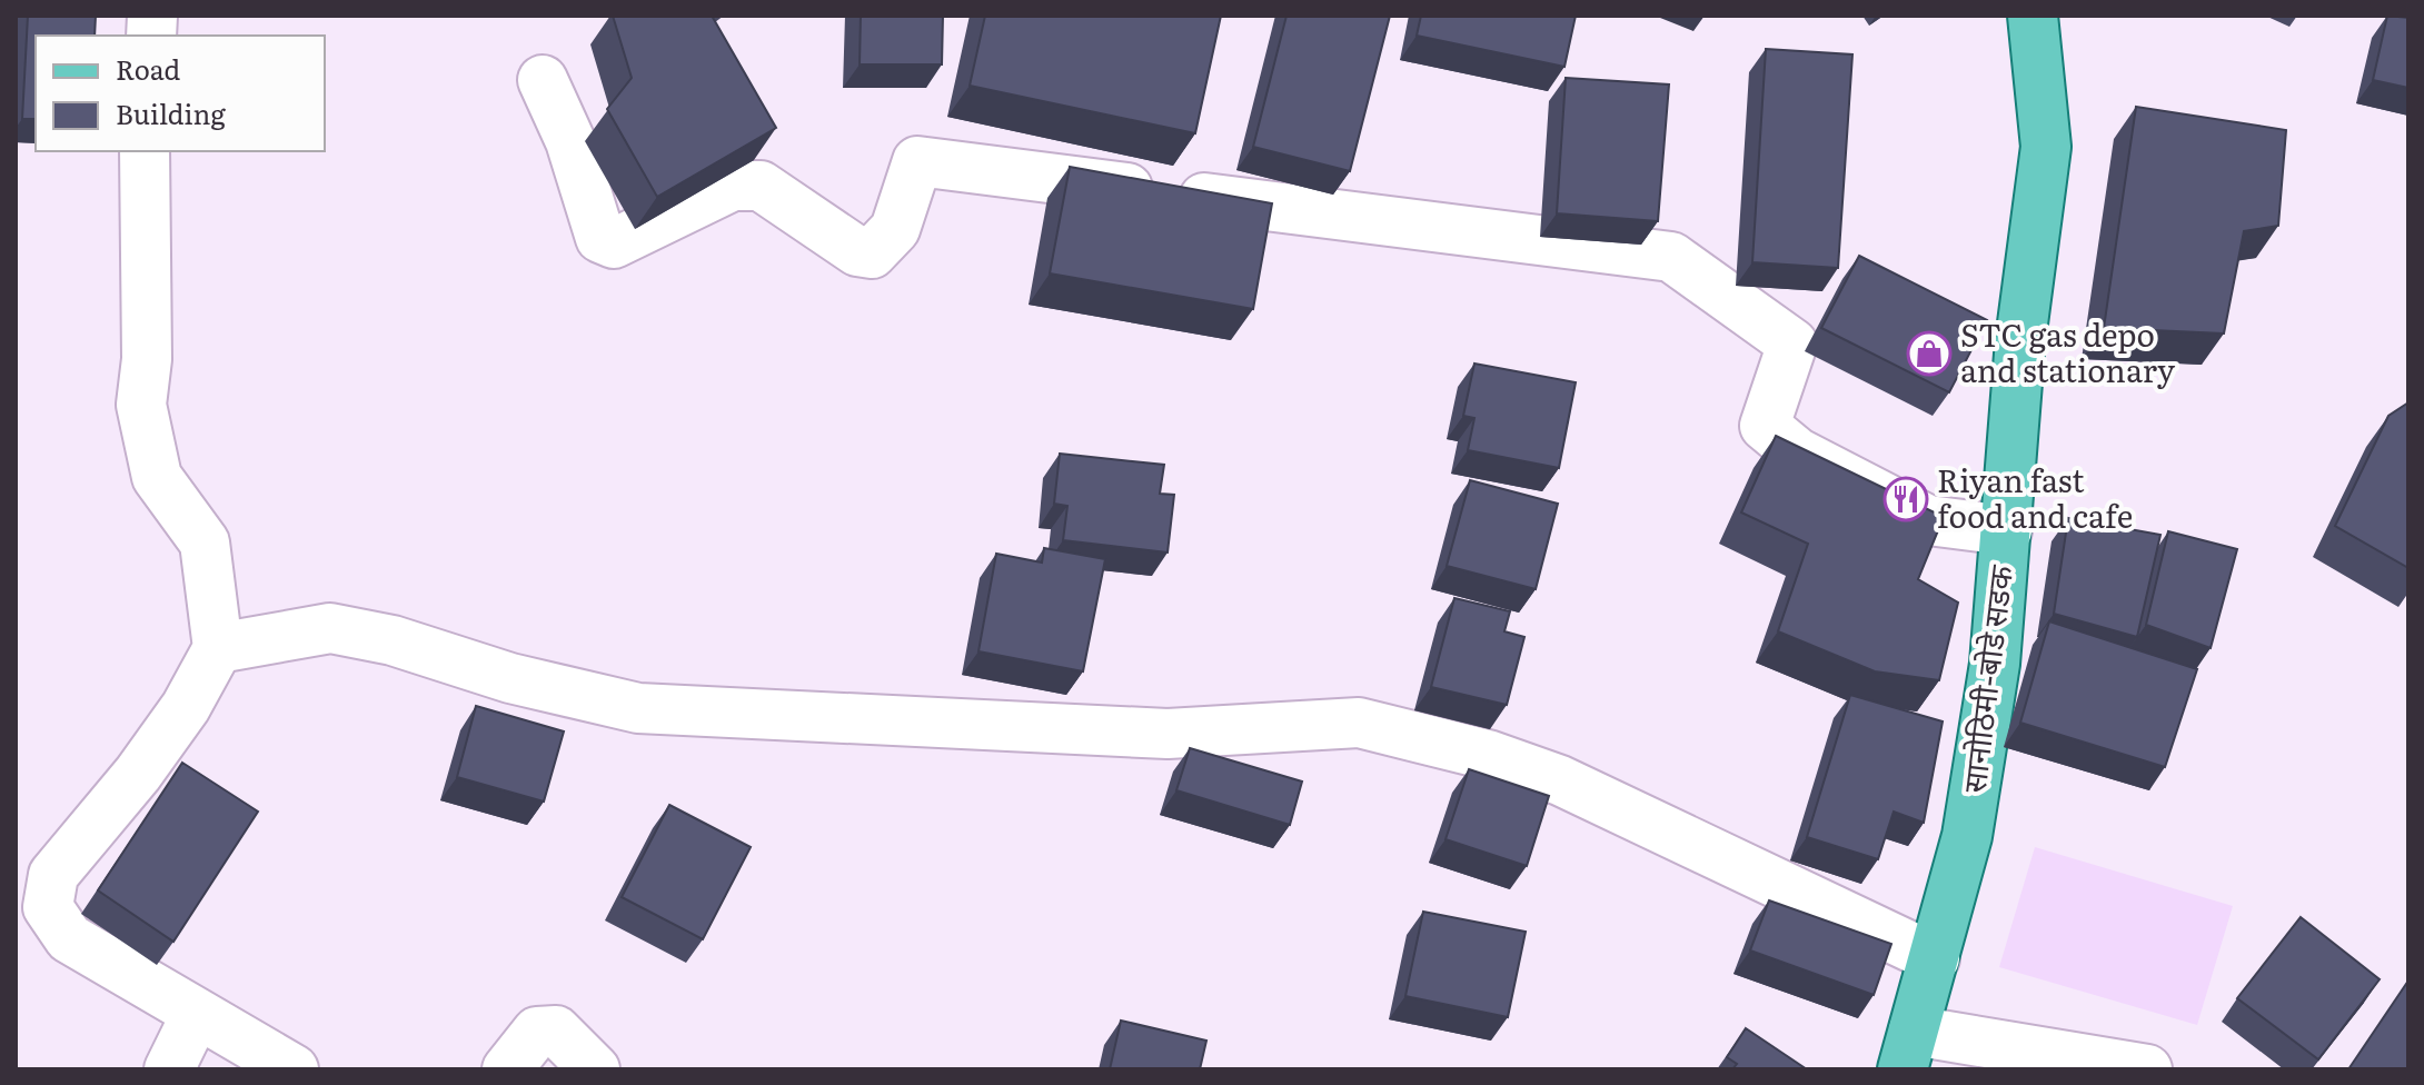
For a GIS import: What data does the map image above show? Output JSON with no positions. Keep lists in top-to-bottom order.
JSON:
{
  "streets": {
    "main road": ["सानोठिमी-बोडे सडक"]
  },
  "places": {
    "shop": ["STC gas depo and stationary"],
    "restaurant": ["Riyan fast food and cafe"]
  },
  "legend": ["Road", "Building"]
}
